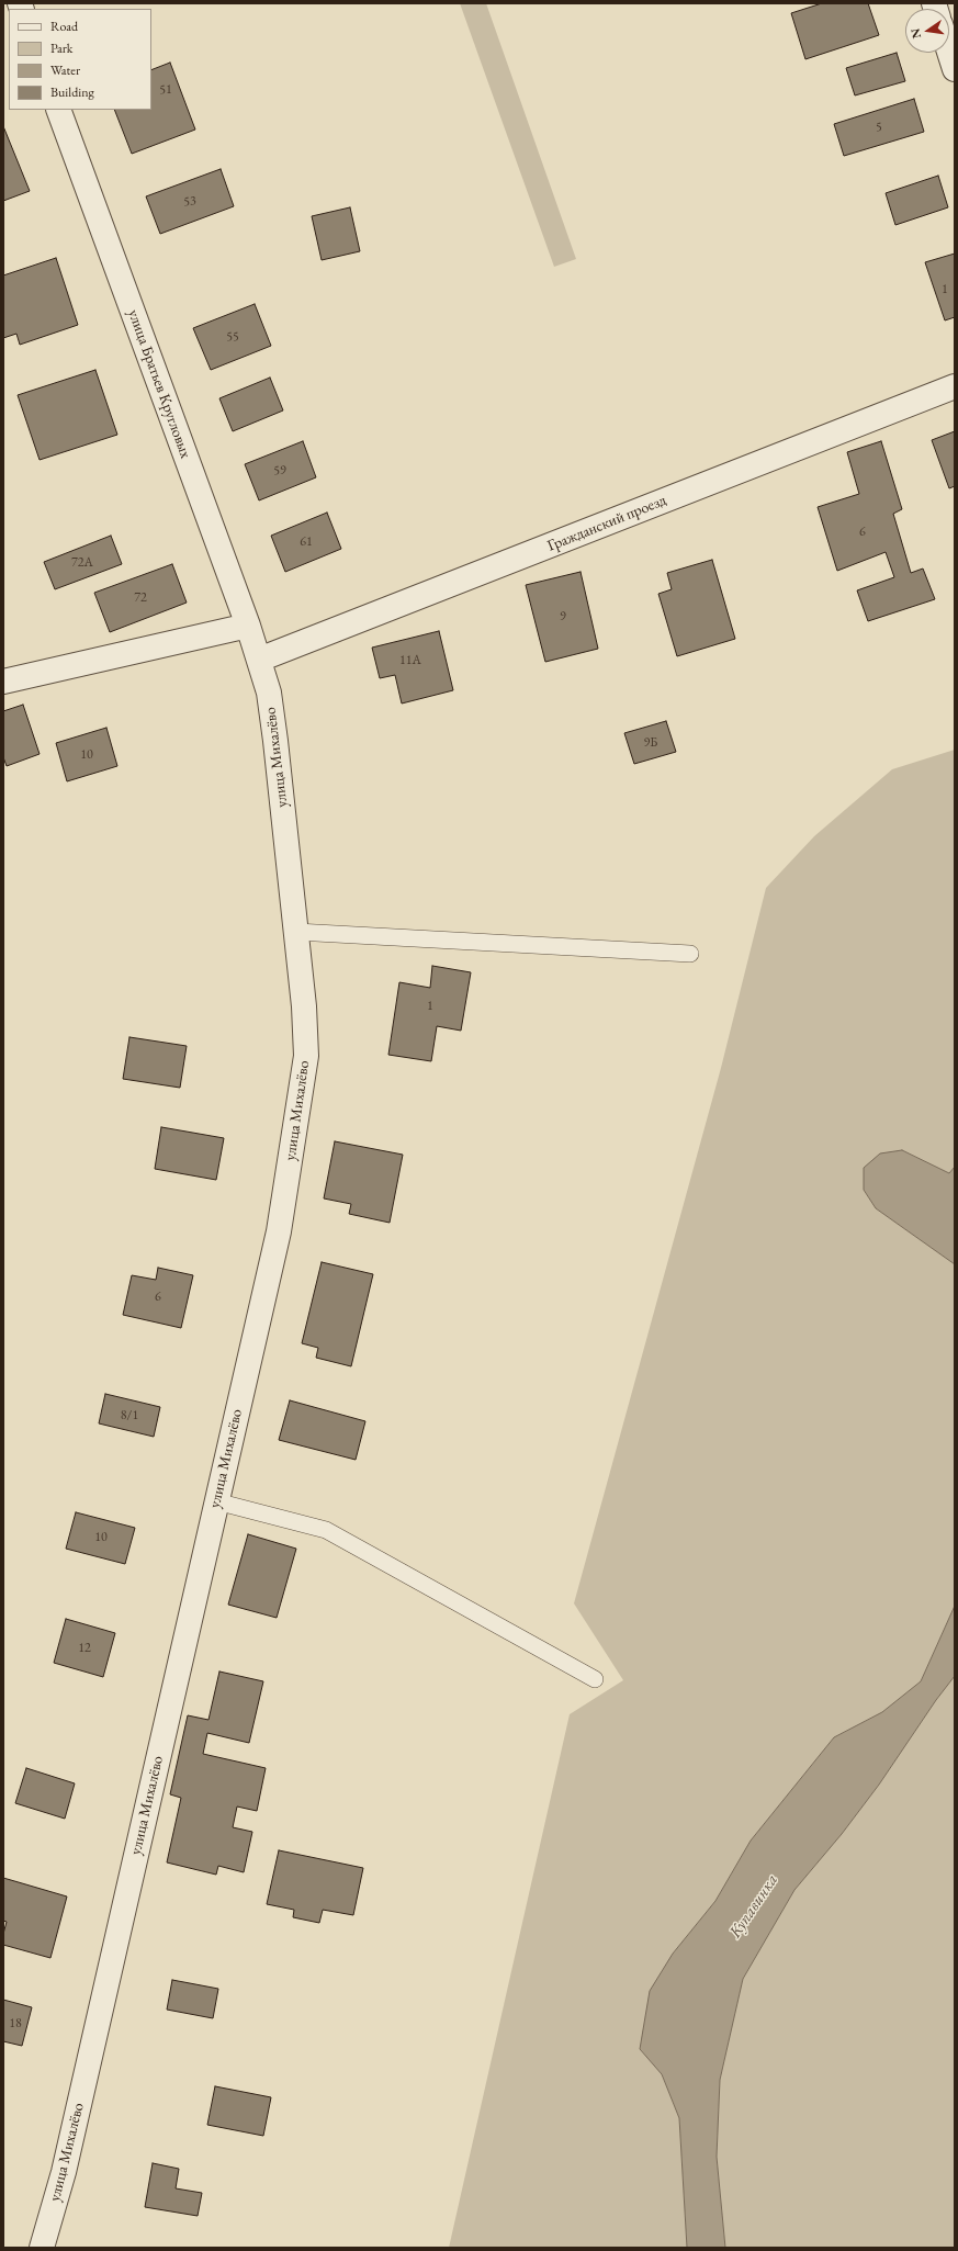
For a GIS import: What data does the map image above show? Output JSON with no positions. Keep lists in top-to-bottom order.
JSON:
{
  "streets": {
    "street": ["улица Братьев Кругловых", "Гражданский проезд", "улица Михалёво"]
  },
  "crossings": [
    ["улица Братьев Кругловых", "Гражданский проезд"],
    ["улица Братьев Кругловых", "улица Михалёво"],
    ["Гражданский проезд", "улица Михалёво"]
  ],
  "water": ["Купавинка"],
  "house_numbers": [
    "51",
    "5",
    "53",
    "1",
    "55",
    "59",
    "6",
    "61",
    "72А",
    "72",
    "9",
    "11А",
    "9Б",
    "10",
    "1",
    "6",
    "8/1",
    "10",
    "12",
    "18"
  ],
  "legend": [
    "Road",
    "Park",
    "Water",
    "Building"
  ],
  "north": "left"
}
